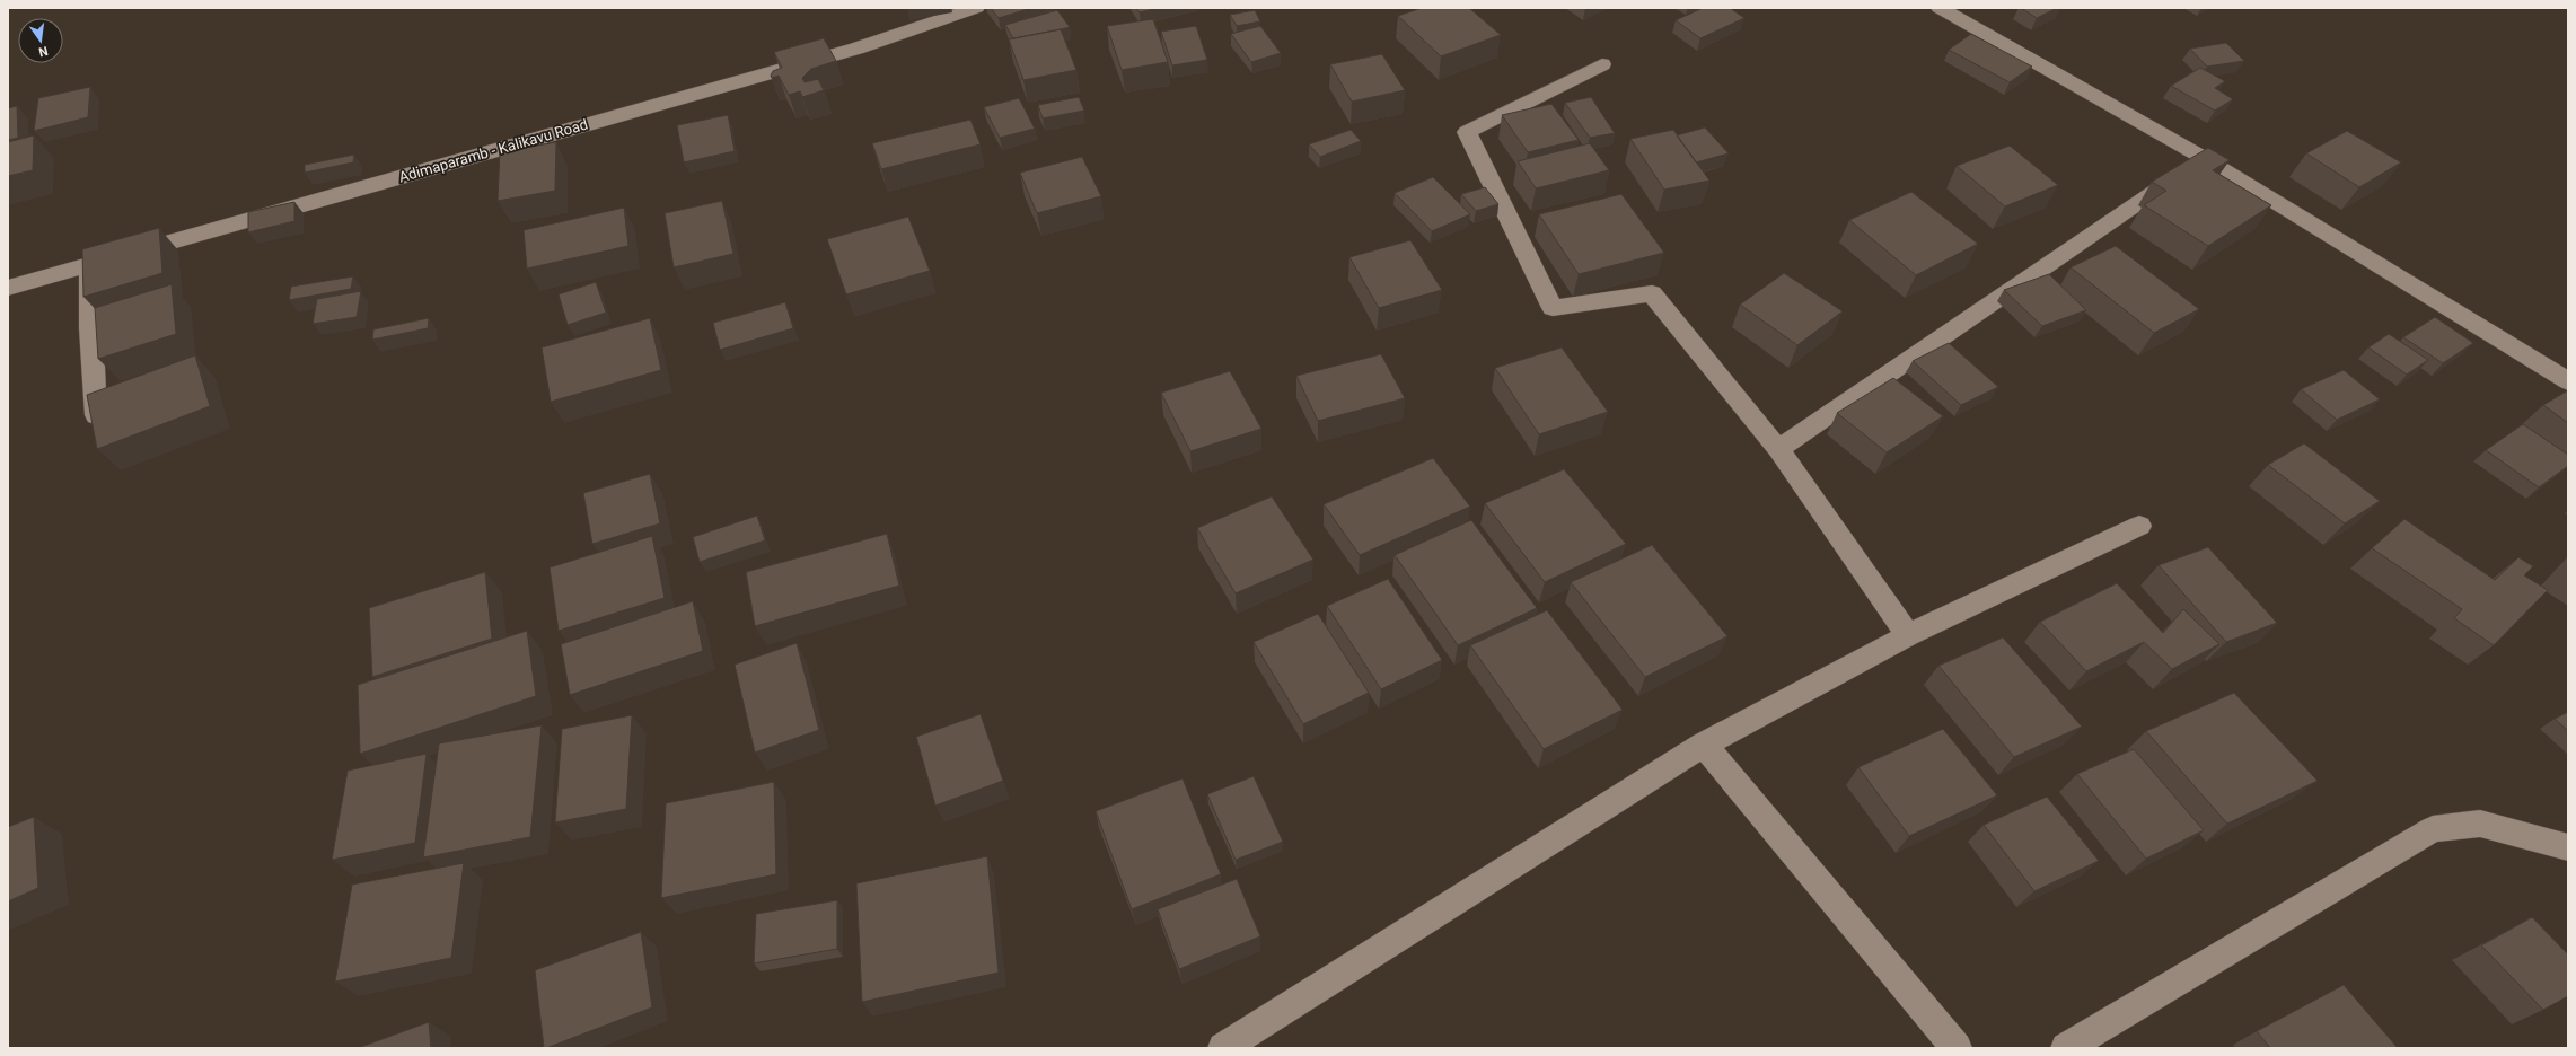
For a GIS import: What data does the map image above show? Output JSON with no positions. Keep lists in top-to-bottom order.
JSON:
{
  "streets": {
    "street": ["Adimaparamb - Kalikavu Road"]
  },
  "north": "bottom"
}
